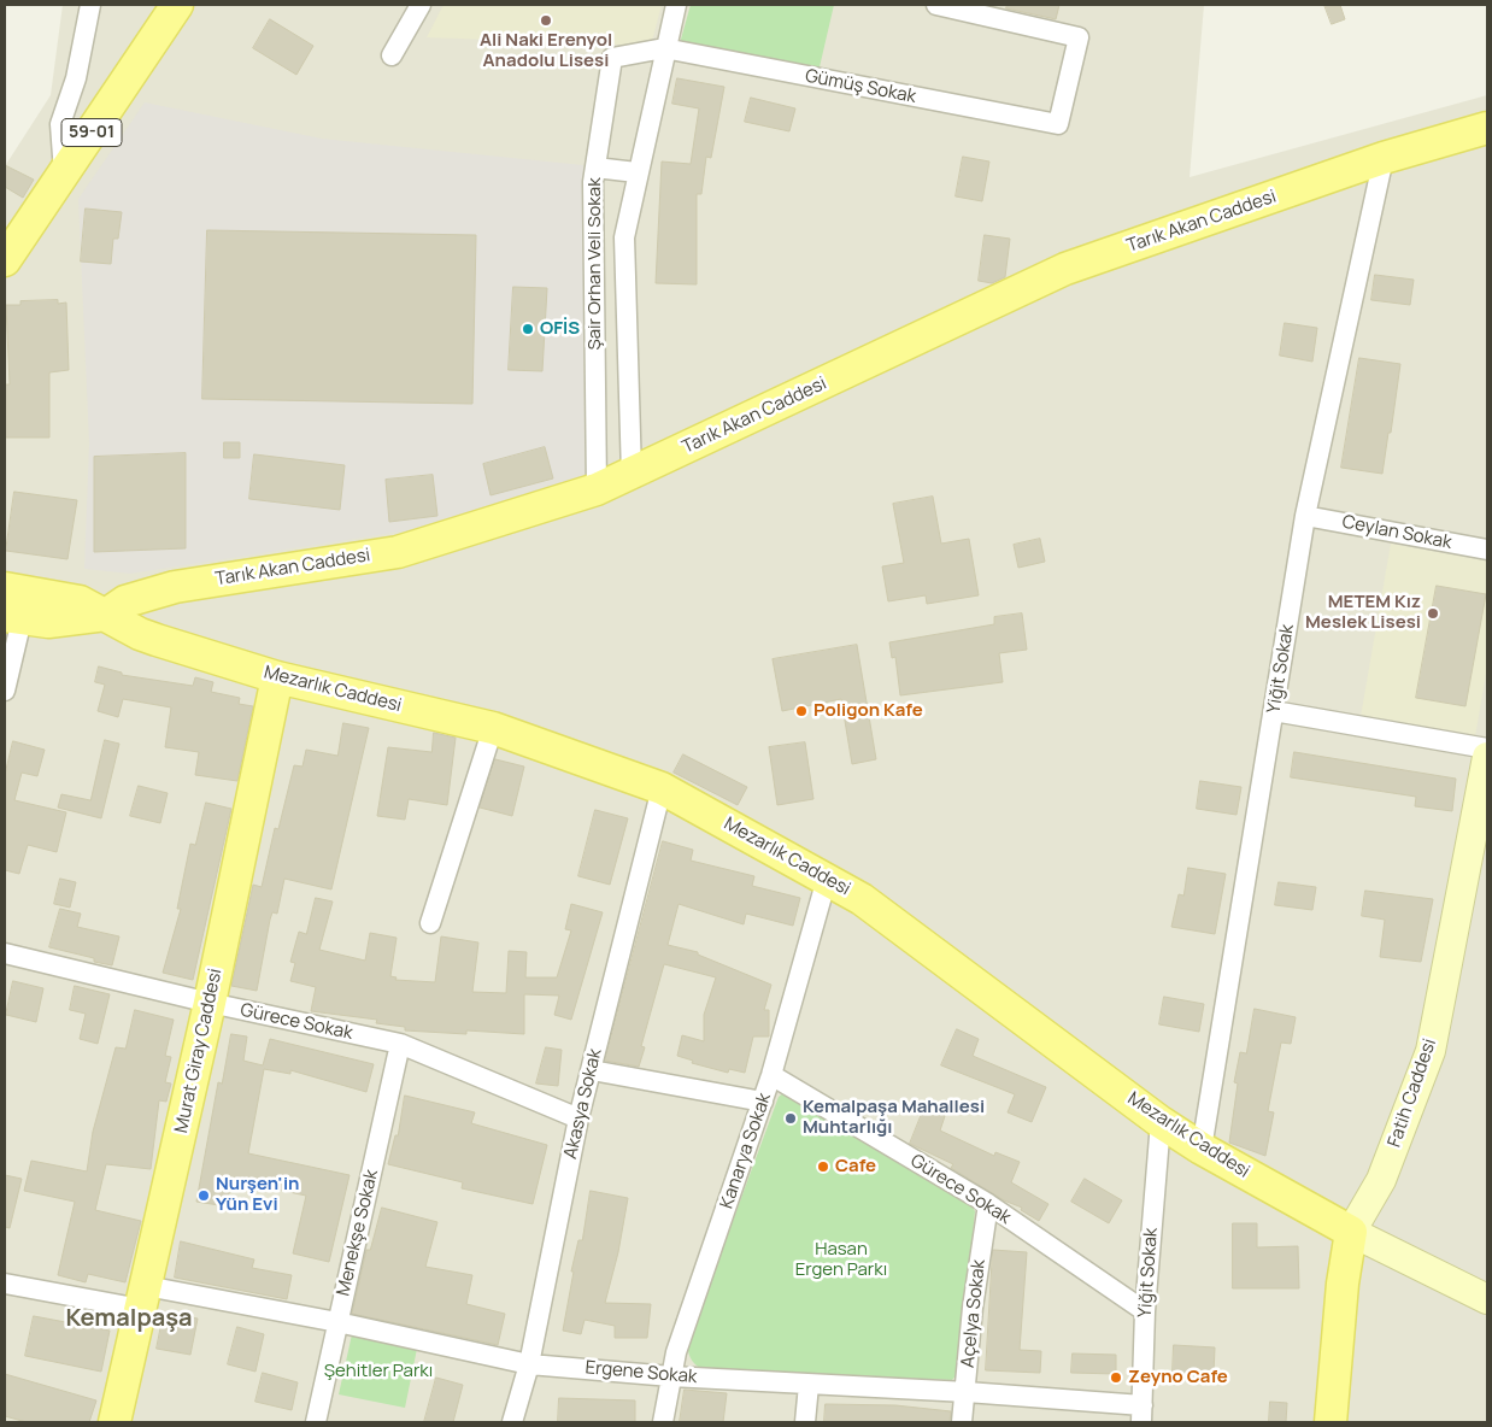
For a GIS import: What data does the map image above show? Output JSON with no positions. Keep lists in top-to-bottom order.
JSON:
{
  "streets": {
    "main road": [
      "59-01",
      "Tarık Akan Caddesi",
      "Mezarlık Caddesi",
      "Murat Giray Caddesi",
      "Fatih Caddesi"
    ],
    "street": [
      "Gümüş Sokak",
      "Şair Orhan Veli Sokak",
      "Ceylan Sokak",
      "Yiğit Sokak",
      "Gürece Sokak",
      "Akasya Sokak",
      "Kanarya Sokak",
      "Menekşe Sokak",
      "Açelya Sokak",
      "Ergene Sokak"
    ]
  },
  "crossings": [
    ["Gümüş Sokak", "Şair Orhan Veli Sokak"],
    ["Tarık Akan Caddesi", "Şair Orhan Veli Sokak"],
    ["Tarık Akan Caddesi", "Yiğit Sokak"],
    ["Tarık Akan Caddesi", "Mezarlık Caddesi"],
    ["Ceylan Sokak", "Yiğit Sokak"],
    ["Yiğit Sokak", "Mezarlık Caddesi"],
    ["Yiğit Sokak", "Gürece Sokak"],
    ["Yiğit Sokak", "Ergene Sokak"],
    ["Mezarlık Caddesi", "Murat Giray Caddesi"],
    ["Mezarlık Caddesi", "Fatih Caddesi"],
    ["Mezarlık Caddesi", "Akasya Sokak"],
    ["Mezarlık Caddesi", "Kanarya Sokak"],
    ["Gürece Sokak", "Murat Giray Caddesi"],
    ["Gürece Sokak", "Akasya Sokak"],
    ["Gürece Sokak", "Kanarya Sokak"],
    ["Gürece Sokak", "Menekşe Sokak"],
    ["Gürece Sokak", "Açelya Sokak"],
    ["Murat Giray Caddesi", "Ergene Sokak"],
    ["Akasya Sokak", "Ergene Sokak"],
    ["Kanarya Sokak", "Ergene Sokak"],
    ["Menekşe Sokak", "Ergene Sokak"],
    ["Açelya Sokak", "Ergene Sokak"]
  ],
  "districts": ["Kemalpaşa"],
  "parks": ["Hasan Ergen Parkı", "Şehitler Parkı"],
  "places": [
    "Ali Naki Erenyol Anadolu Lisesi",
    "OFİS",
    "METEM Kız Meslek Lisesi",
    "Poligon Kafe",
    "Kemalpaşa Mahallesi Muhtarlığı",
    "Cafe",
    "Nurşen'in Yün Evi",
    "Zeyno Cafe"
  ]
}
